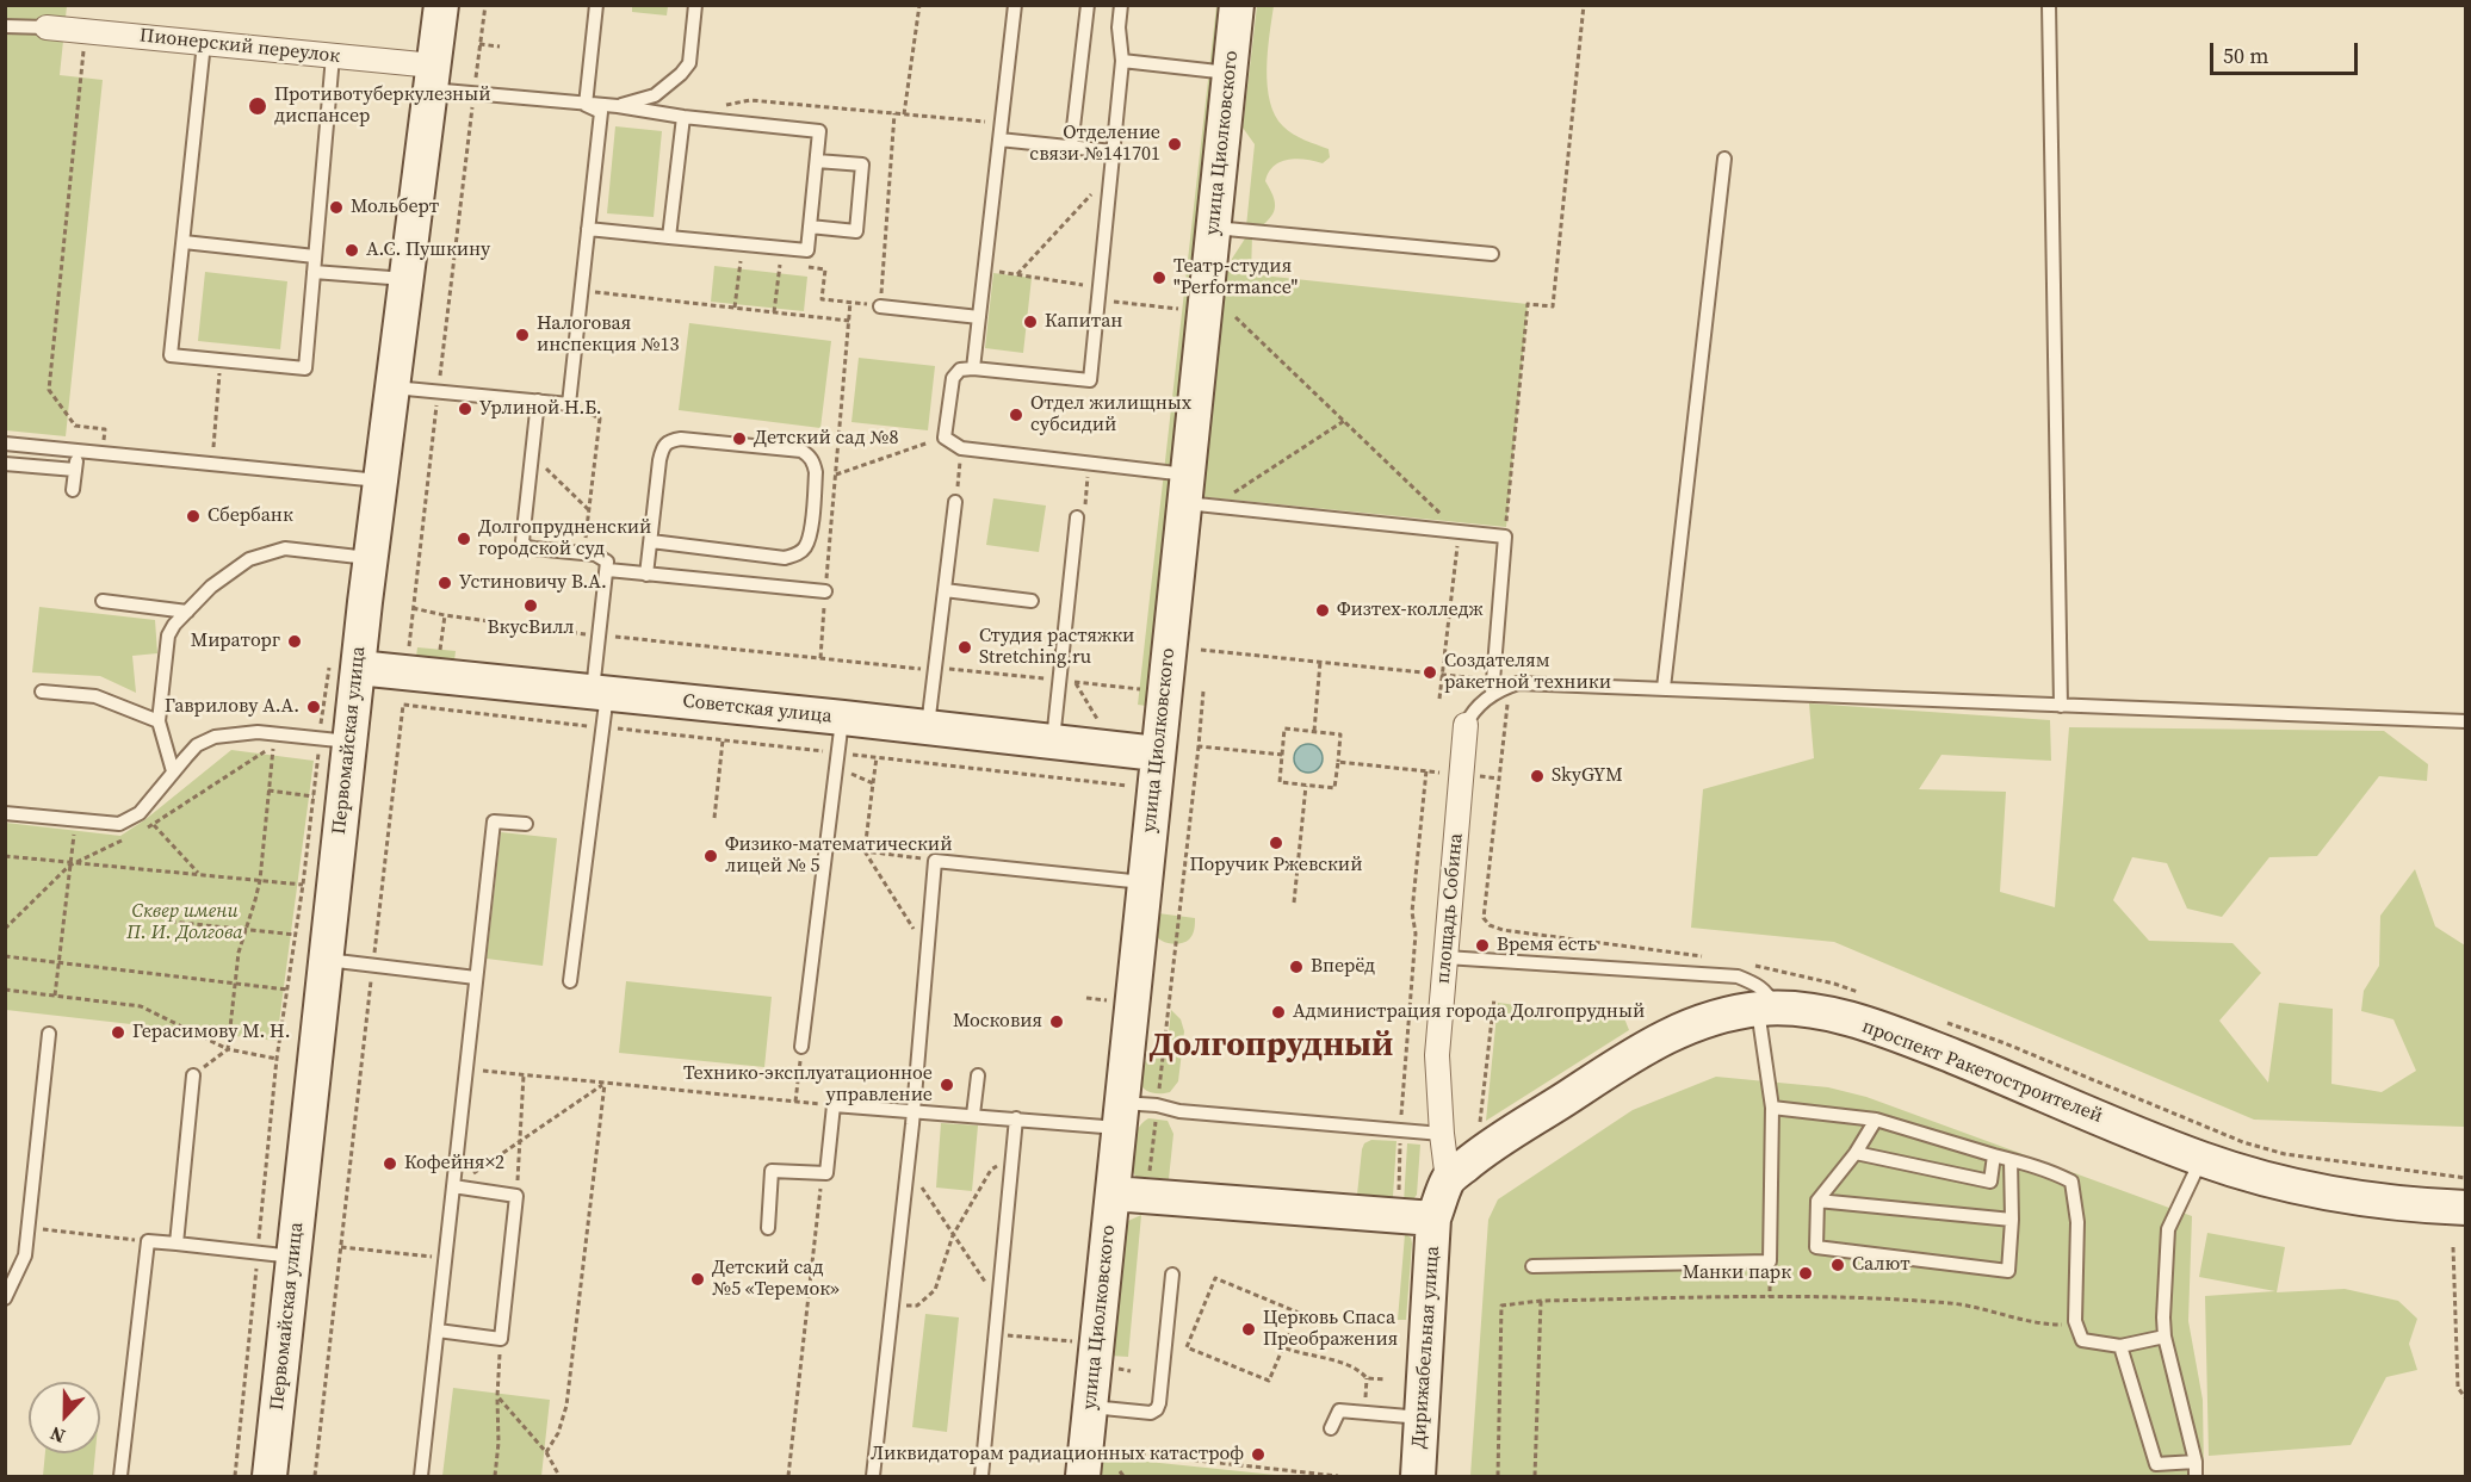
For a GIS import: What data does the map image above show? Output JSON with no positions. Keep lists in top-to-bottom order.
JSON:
{
  "streets": {
    "main road": [
      "улица Циолковского",
      "Советская улица",
      "Первомайская улица",
      "проспект Ракетостроителей",
      "Дирижабельная улица"
    ],
    "street": ["Пионерский переулок", "площадь Собина"]
  },
  "crossings": [
    ["Пионерский переулок", "Первомайская улица"],
    ["улица Циолковского", "Советская улица"],
    ["Советская улица", "Первомайская улица"],
    ["проспект Ракетостроителей", "Дирижабельная улица"]
  ],
  "districts": ["Долгопрудный"],
  "parks": ["Сквер имени П. И. Долгова"],
  "places": [
    "Противотуберкулезный диспансер",
    "Отделение связи №141701",
    "Мольберт",
    "А.С. Пушкину",
    "Театр-студия \"Performance\"",
    "Капитан",
    "Налоговая инспекция №13",
    "Урлиной Н.Б.",
    "Отдел жилищных субсидий",
    "Детский сад №8",
    "Сбербанк",
    "Долгопрудненский городской суд",
    "Устиновичу В.А.",
    "ВкусВилл",
    "Физтех-колледж",
    "Мираторг",
    "Студия растяжки Stretching.ru",
    "Создателям ракетной техники",
    "Гаврилову А.А.",
    "SkyGYM",
    "Поручик Ржевский",
    "Физико-математический лицей № 5",
    "Время есть",
    "Вперёд",
    "Администрация города Долгопрудный",
    "Московия",
    "Герасимову М. Н.",
    "Технико-эксплуатационное управление",
    "Кофейня×2",
    "Салют",
    "Манки парк",
    "Детский сад №5 «Теремок»",
    "Церковь Спаса Преображения",
    "Ликвидаторам радиационных катастроф"
  ],
  "scale_bar": "50 m",
  "north": "bottom"
}
